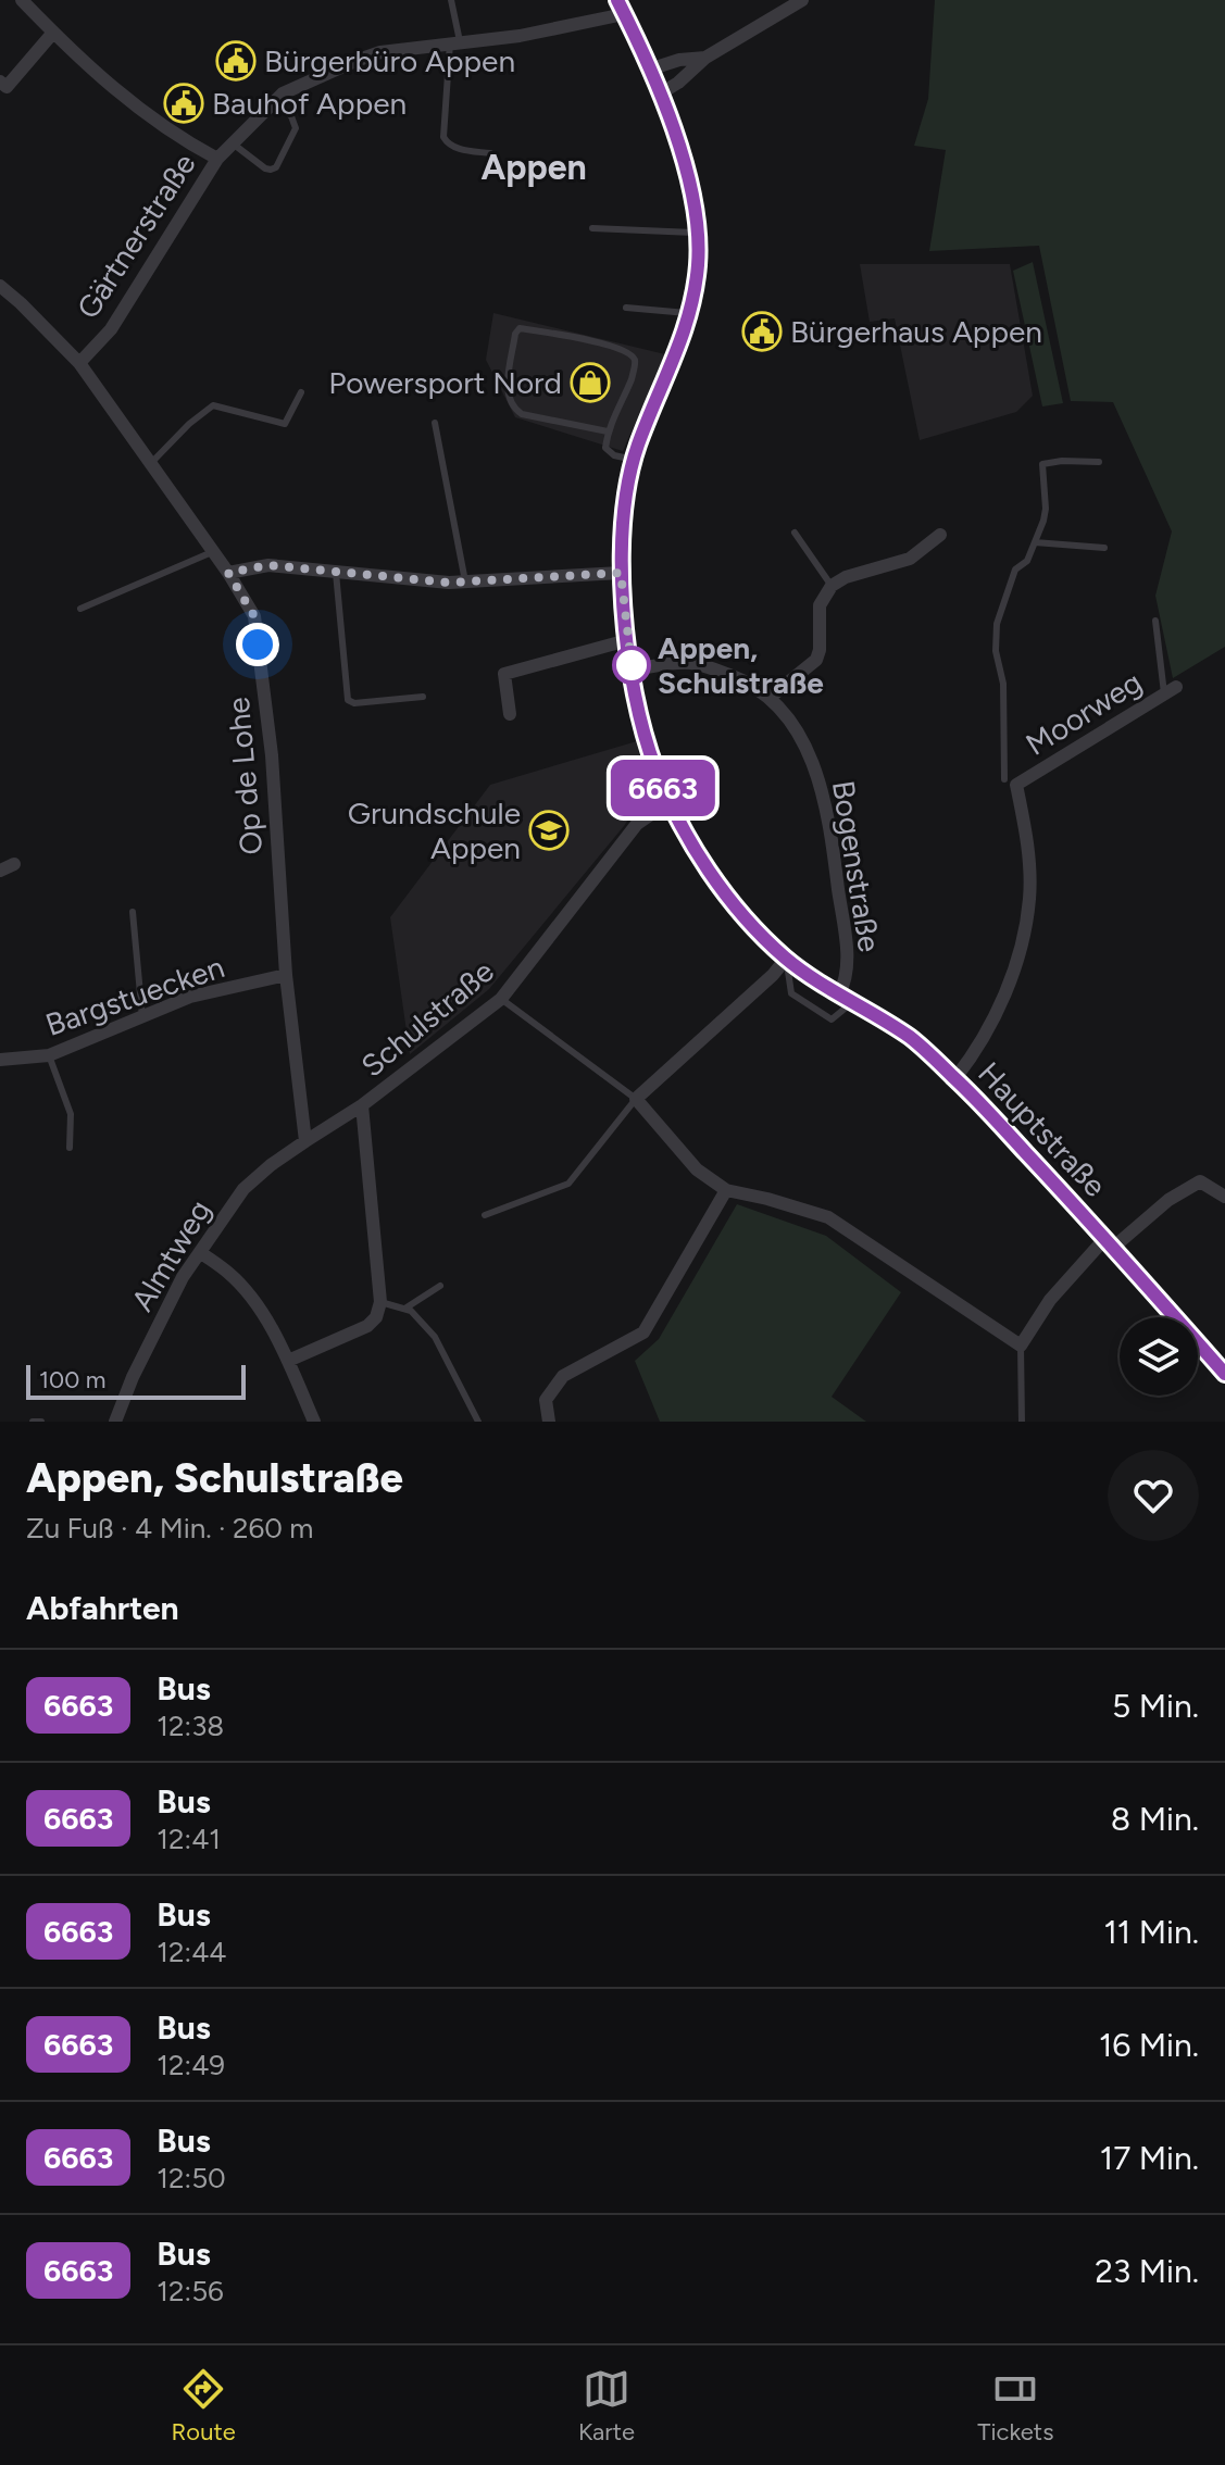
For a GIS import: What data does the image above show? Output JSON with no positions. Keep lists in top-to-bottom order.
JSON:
{
  "streets": {
    "main road": ["Hauptstraße"],
    "street": [
      "Gärtnerstraße",
      "Moorweg",
      "Op de Lohe",
      "Bogenstraße",
      "Bargstuecken",
      "Schulstraße",
      "Almtweg"
    ]
  },
  "crossings": [
    ["Gärtnerstraße", "Op de Lohe"],
    ["Gärtnerstraße", "Hauptstraße"],
    ["Moorweg", "Hauptstraße"],
    ["Op de Lohe", "Bargstuecken"],
    ["Op de Lohe", "Schulstraße"],
    ["Op de Lohe", "Almtweg"],
    ["Bogenstraße", "Hauptstraße"],
    ["Schulstraße", "Hauptstraße"],
    ["Schulstraße", "Almtweg"]
  ],
  "districts": ["Appen"],
  "places": {
    "public building": ["Bürgerbüro Appen", "Bauhof Appen", "Bürgerhaus Appen"],
    "shop": ["Powersport Nord"],
    "other": ["Appen, Schulstraße"],
    "school or university": ["Grundschule Appen"]
  },
  "lines": ["bus line 6663"],
  "scale_bar": "100 m",
  "page": {
    "on_map": "6663",
    "scale": "100 m",
    "heading": [
      ["Appen, Schulstraße", "Zu Fuß · 4 Min. · 260 m"],
      "Abfahrten"
    ],
    "list": [
      {
        "mark": "6663",
        "name": "Bus",
        "note": "12:38",
        "value": "5 Min."
      },
      {
        "mark": "6663",
        "name": "Bus",
        "note": "12:41",
        "value": "8 Min."
      },
      {
        "mark": "6663",
        "name": "Bus",
        "note": "12:44",
        "value": "11 Min."
      },
      {
        "mark": "6663",
        "name": "Bus",
        "note": "12:49",
        "value": "16 Min."
      },
      {
        "mark": "6663",
        "name": "Bus",
        "note": "12:50",
        "value": "17 Min."
      },
      {
        "mark": "6663",
        "name": "Bus",
        "note": "12:56",
        "value": "23 Min."
      }
    ],
    "tabs": ["Route", "Karte", "Tickets"]
  }
}
